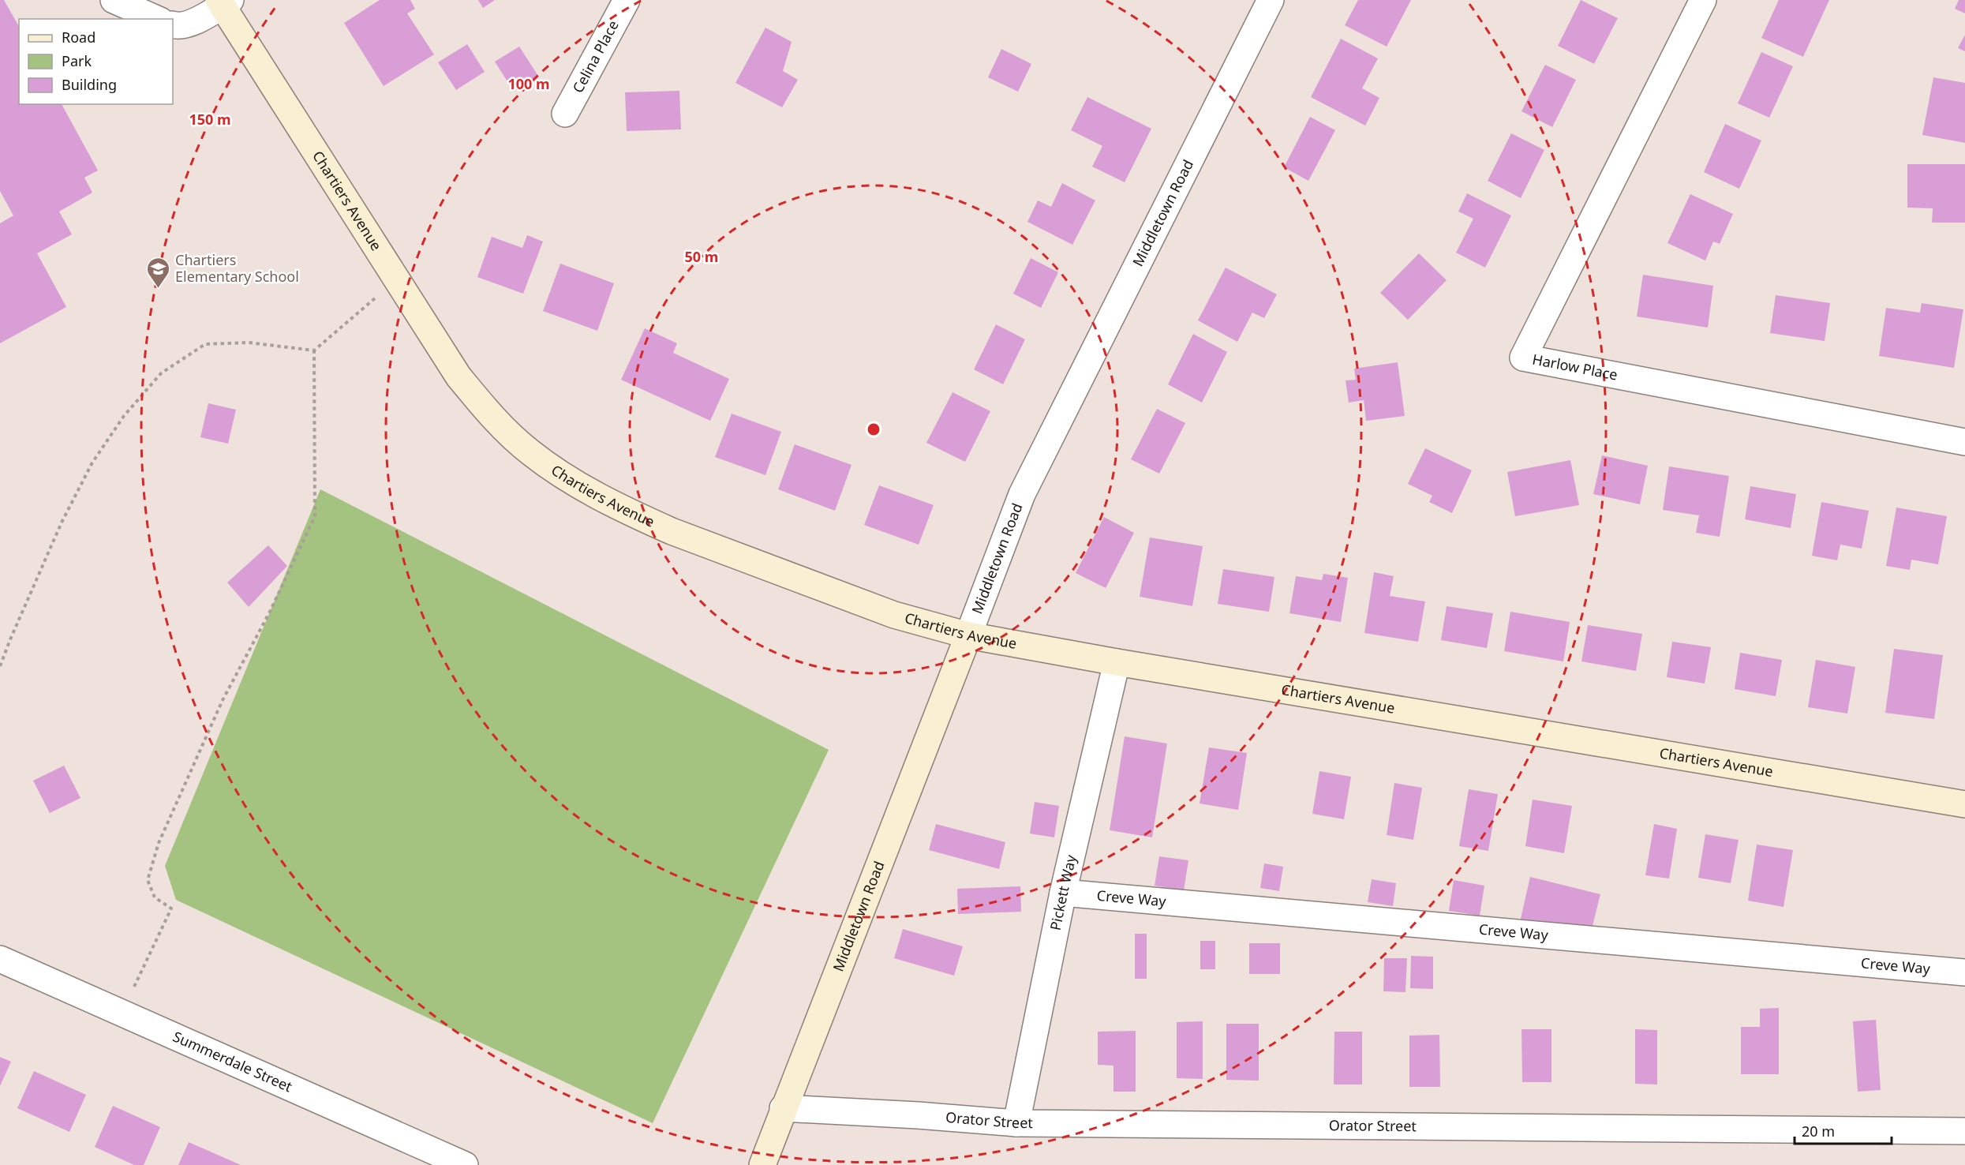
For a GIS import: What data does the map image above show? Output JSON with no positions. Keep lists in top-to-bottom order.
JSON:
{
  "streets": {
    "street": [
      "Celina Place",
      "Chartiers Avenue",
      "Middletown Road",
      "Harlow Place",
      "Pickett Way",
      "Creve Way",
      "Summerdale Street",
      "Orator Street"
    ]
  },
  "crossings": [
    ["Chartiers Avenue", "Middletown Road"],
    ["Chartiers Avenue", "Pickett Way"],
    ["Middletown Road", "Orator Street"],
    ["Pickett Way", "Creve Way"],
    ["Pickett Way", "Orator Street"]
  ],
  "places": {
    "school or university": ["Chartiers Elementary School"]
  },
  "legend": ["Road", "Park", "Building"],
  "scale_bar": "20 m",
  "rings": ["100 m", "150 m", "50 m"]
}
